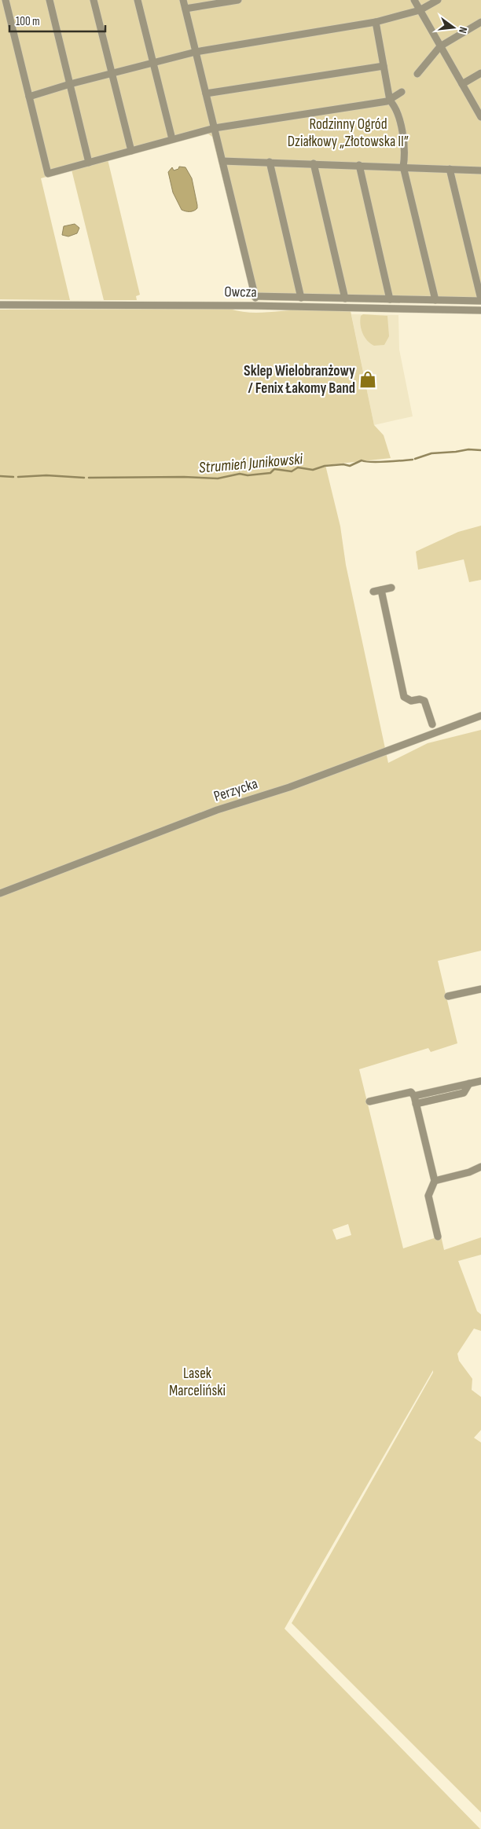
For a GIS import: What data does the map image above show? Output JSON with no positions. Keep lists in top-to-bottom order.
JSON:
{
  "streets": {
    "street": ["Owcza", "Perzycka"]
  },
  "water": ["Strumień Junikowski"],
  "parks": ["Rodzinny Ogród Działkowy „Złotowska II”", "Lasek Marceliński"],
  "places": {
    "shop": ["Sklep Wielobranżowy / Fenix Łakomy Band"]
  },
  "scale_bar": "100 m",
  "north": "right"
}
